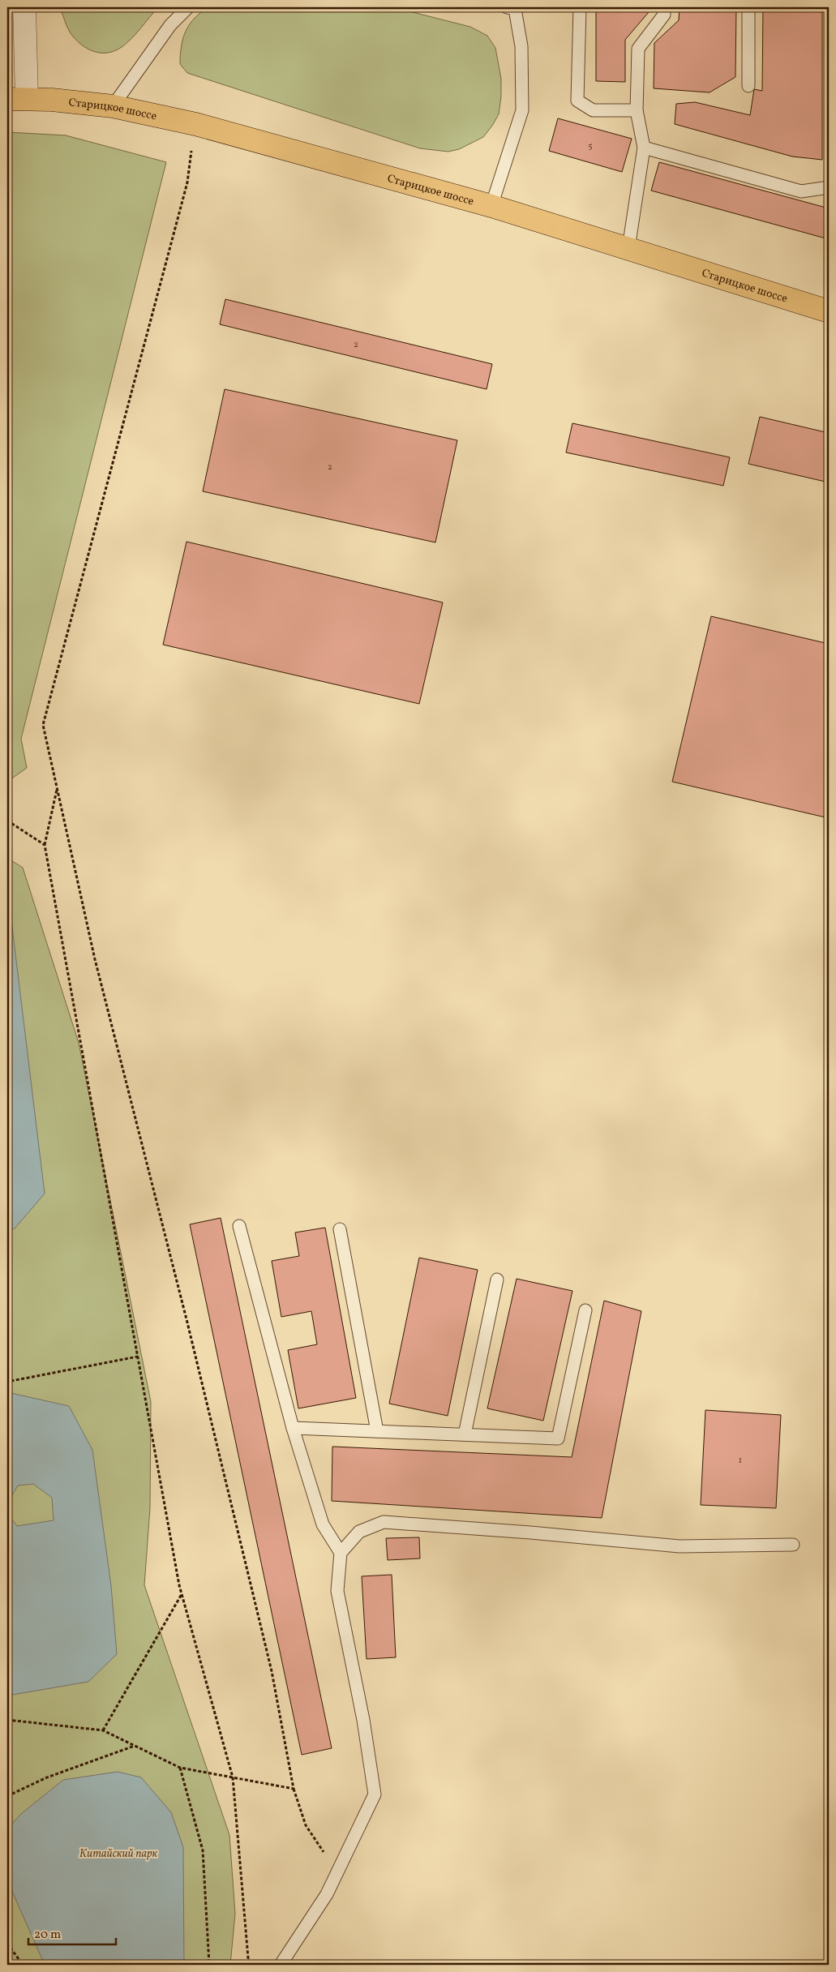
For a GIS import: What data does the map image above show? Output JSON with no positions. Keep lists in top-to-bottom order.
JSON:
{
  "streets": {
    "main road": ["Старицкое шоссе"]
  },
  "parks": ["Китайский парк"],
  "house_numbers": [
    "5",
    "2",
    "2",
    "1"
  ],
  "scale_bar": "20 m"
}
